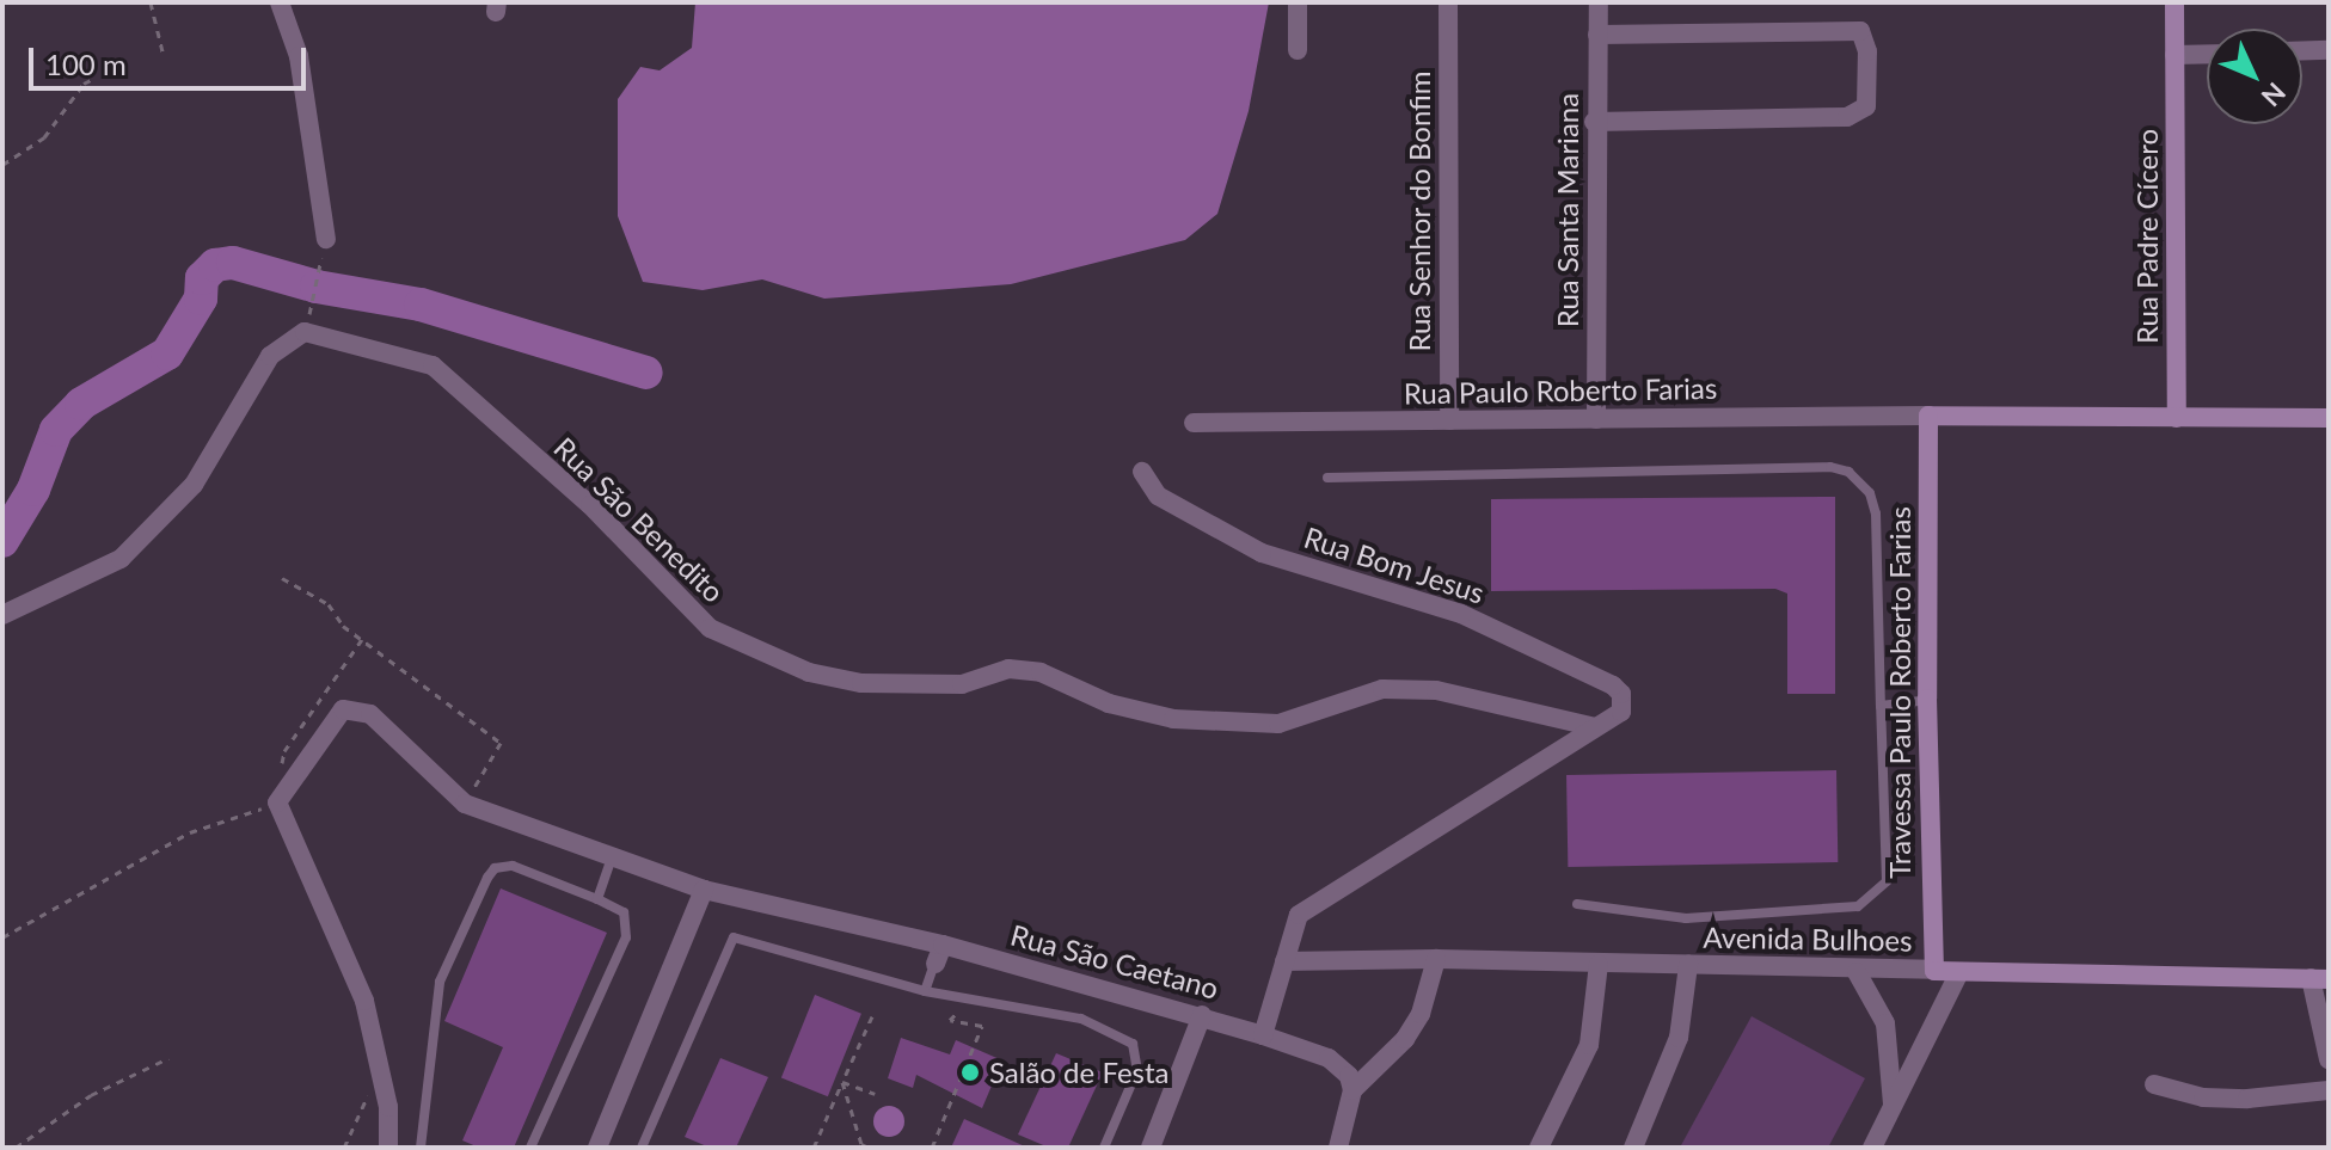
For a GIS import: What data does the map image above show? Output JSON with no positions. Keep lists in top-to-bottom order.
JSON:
{
  "streets": {
    "street": [
      "Rua Santa Mariana",
      "Rua Senhor do Bonfim",
      "Rua Padre Cícero",
      "Rua Paulo Roberto Farias",
      "Rua São Benedito",
      "Rua Bom Jesus",
      "Travessa Paulo Roberto Farias",
      "Avenida Bulhoes",
      "Rua São Caetano"
    ]
  },
  "crossings": [
    ["Rua Santa Mariana", "Rua Paulo Roberto Farias"],
    ["Rua Senhor do Bonfim", "Rua Paulo Roberto Farias"],
    ["Rua Paulo Roberto Farias", "Travessa Paulo Roberto Farias"],
    ["Rua São Benedito", "Rua Bom Jesus"],
    ["Travessa Paulo Roberto Farias", "Avenida Bulhoes"]
  ],
  "places": ["Salão de Festa"],
  "scale_bar": "100 m",
  "north": "bottom right"
}
